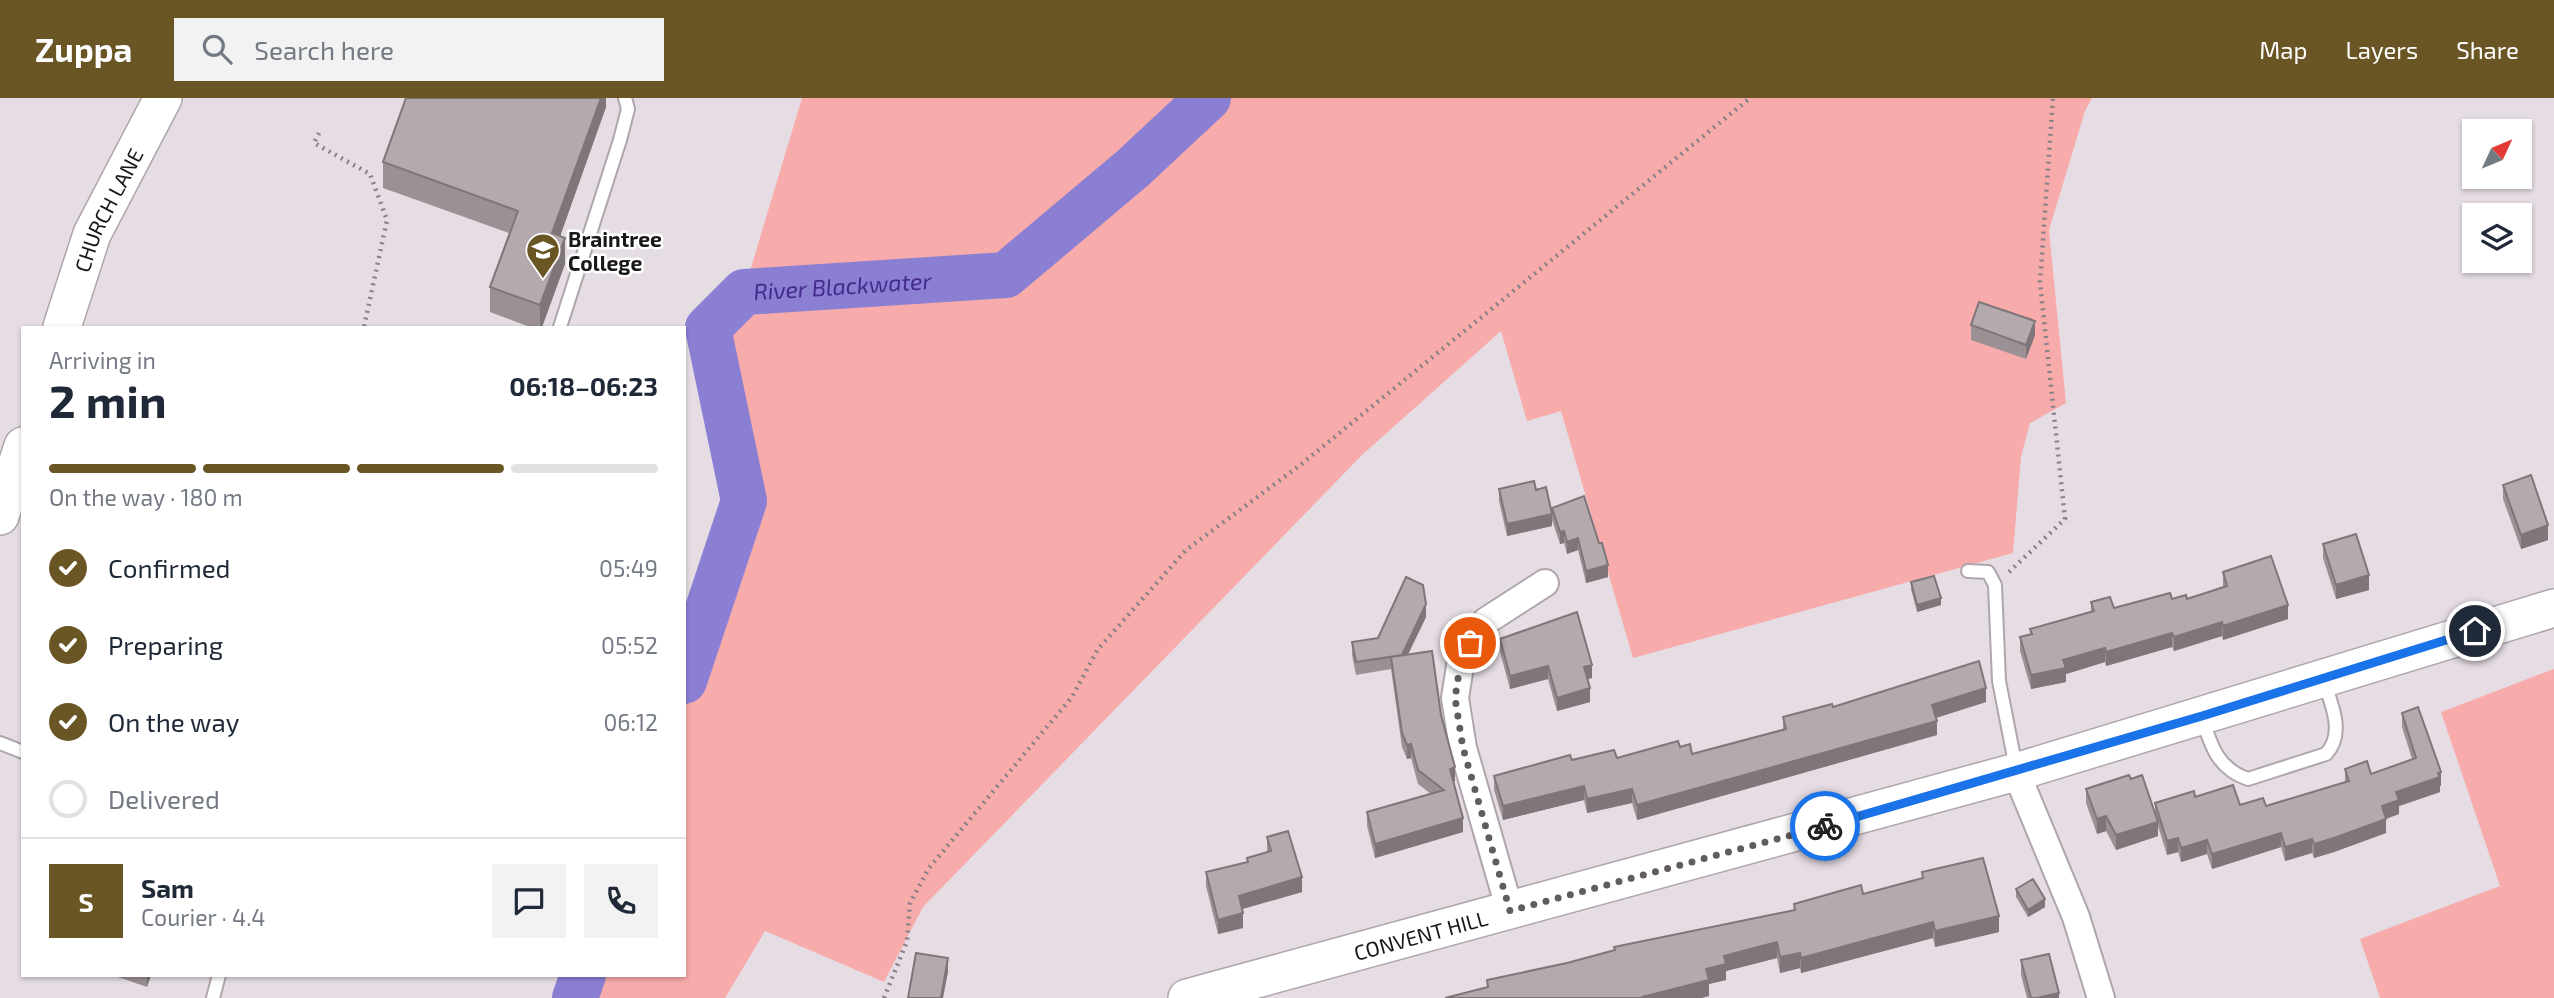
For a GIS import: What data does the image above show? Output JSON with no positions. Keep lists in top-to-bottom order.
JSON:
{
  "streets": {
    "main road": ["CHURCH LANE", "CONVENT HILL"]
  },
  "water": ["River Blackwater"],
  "places": {
    "school or university": ["Braintree College"]
  },
  "north": "top right",
  "page": {
    "header": "Zuppa",
    "search": "Search here",
    "nav": ["Map", "Layers", "Share"],
    "heading": ["2 min", "Arriving in", "06:18–06:23"],
    "panel": ["Sam", "Courier · 4.4"],
    "bar": "On the way · 180 m",
    "list": [
      ["Confirmed", "05:49"],
      ["Preparing", "05:52"],
      ["On the way", "06:12"],
      "Delivered"
    ],
    "round": "S"
  }
}
